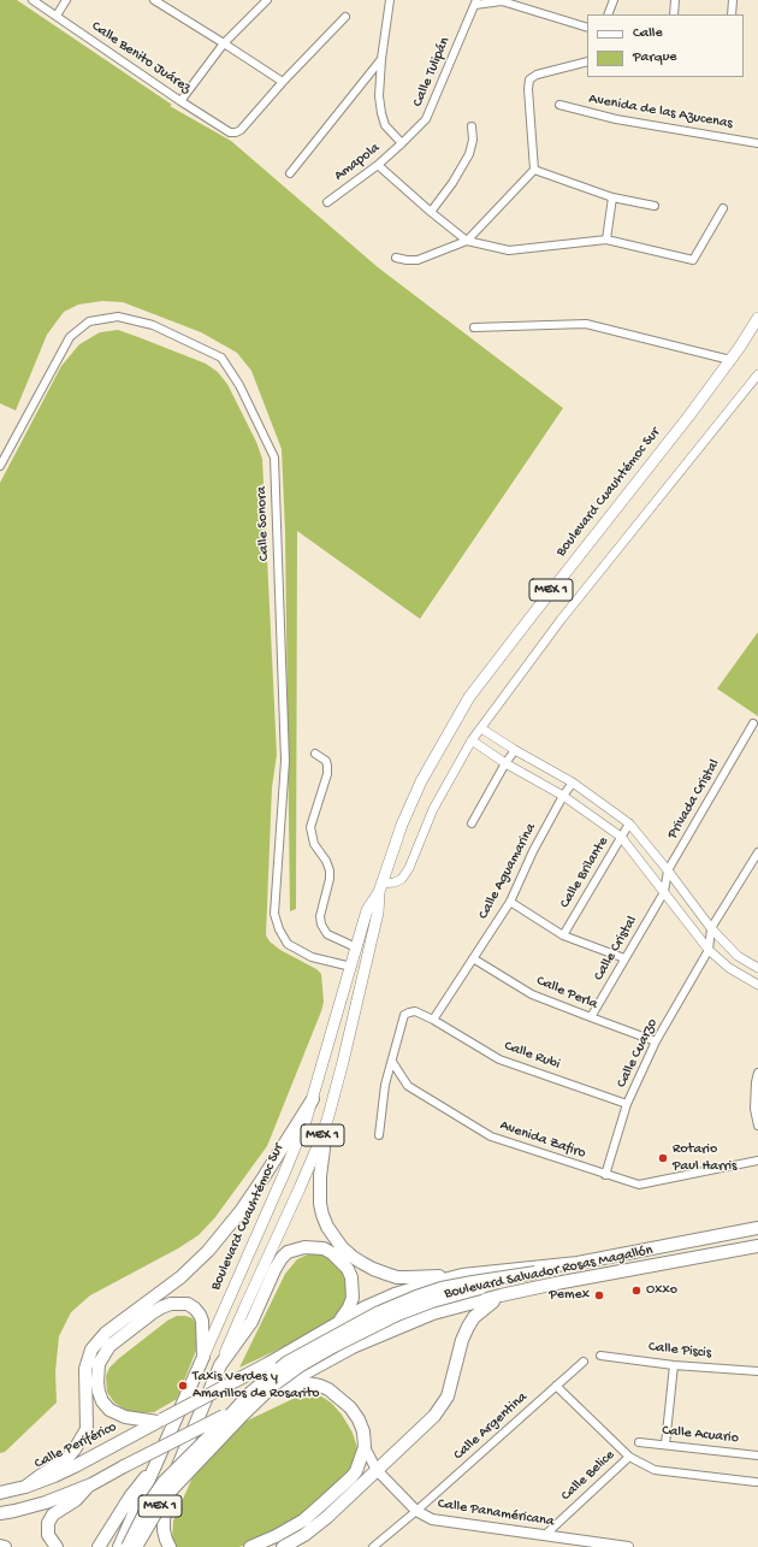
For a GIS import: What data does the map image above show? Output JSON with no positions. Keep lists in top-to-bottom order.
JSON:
{
  "streets": {
    "highway": [
      "Boulevard Cuauhtémoc Sur",
      "MEX 1",
      "Boulevard Salvador Rosas Magallón",
      "Calle Periférico"
    ],
    "main road": ["Calle Panaméricana"],
    "street": [
      "Calle Benito Juárez",
      "Calle Tulipán",
      "Avenida de las Azucenas",
      "Amapola",
      "Calle Sonora",
      "Privada Cristal",
      "Calle Aguamarina",
      "Calle Brilante",
      "Calle Cristal",
      "Calle Perla",
      "Calle Cuarzo",
      "Calle Rubi",
      "Avenida Zafiro",
      "Calle Piscis",
      "Calle Argentina",
      "Calle Acuario",
      "Calle Belice"
    ]
  },
  "crossings": [
    ["Calle Tulipán", "Amapola"],
    ["Boulevard Cuauhtémoc Sur", "Calle Sonora"],
    ["Privada Cristal", "Calle Cristal"],
    ["Calle Aguamarina", "Calle Perla"],
    ["Calle Aguamarina", "Calle Rubi"],
    ["Calle Cristal", "Calle Perla"],
    ["Calle Perla", "Calle Cuarzo"],
    ["Calle Cuarzo", "Calle Rubi"],
    ["Calle Cuarzo", "Avenida Zafiro"],
    ["Boulevard Salvador Rosas Magallón", "Calle Periférico"],
    ["Calle Argentina", "Calle Panaméricana"],
    ["Calle Belice", "Calle Panaméricana"]
  ],
  "places": [
    "Rotario Paul Harris",
    "Oxxo",
    "Pemex",
    "Taxis Verdes y Amarillos de Rosarito"
  ],
  "legend": ["Calle", "Parque"]
}
